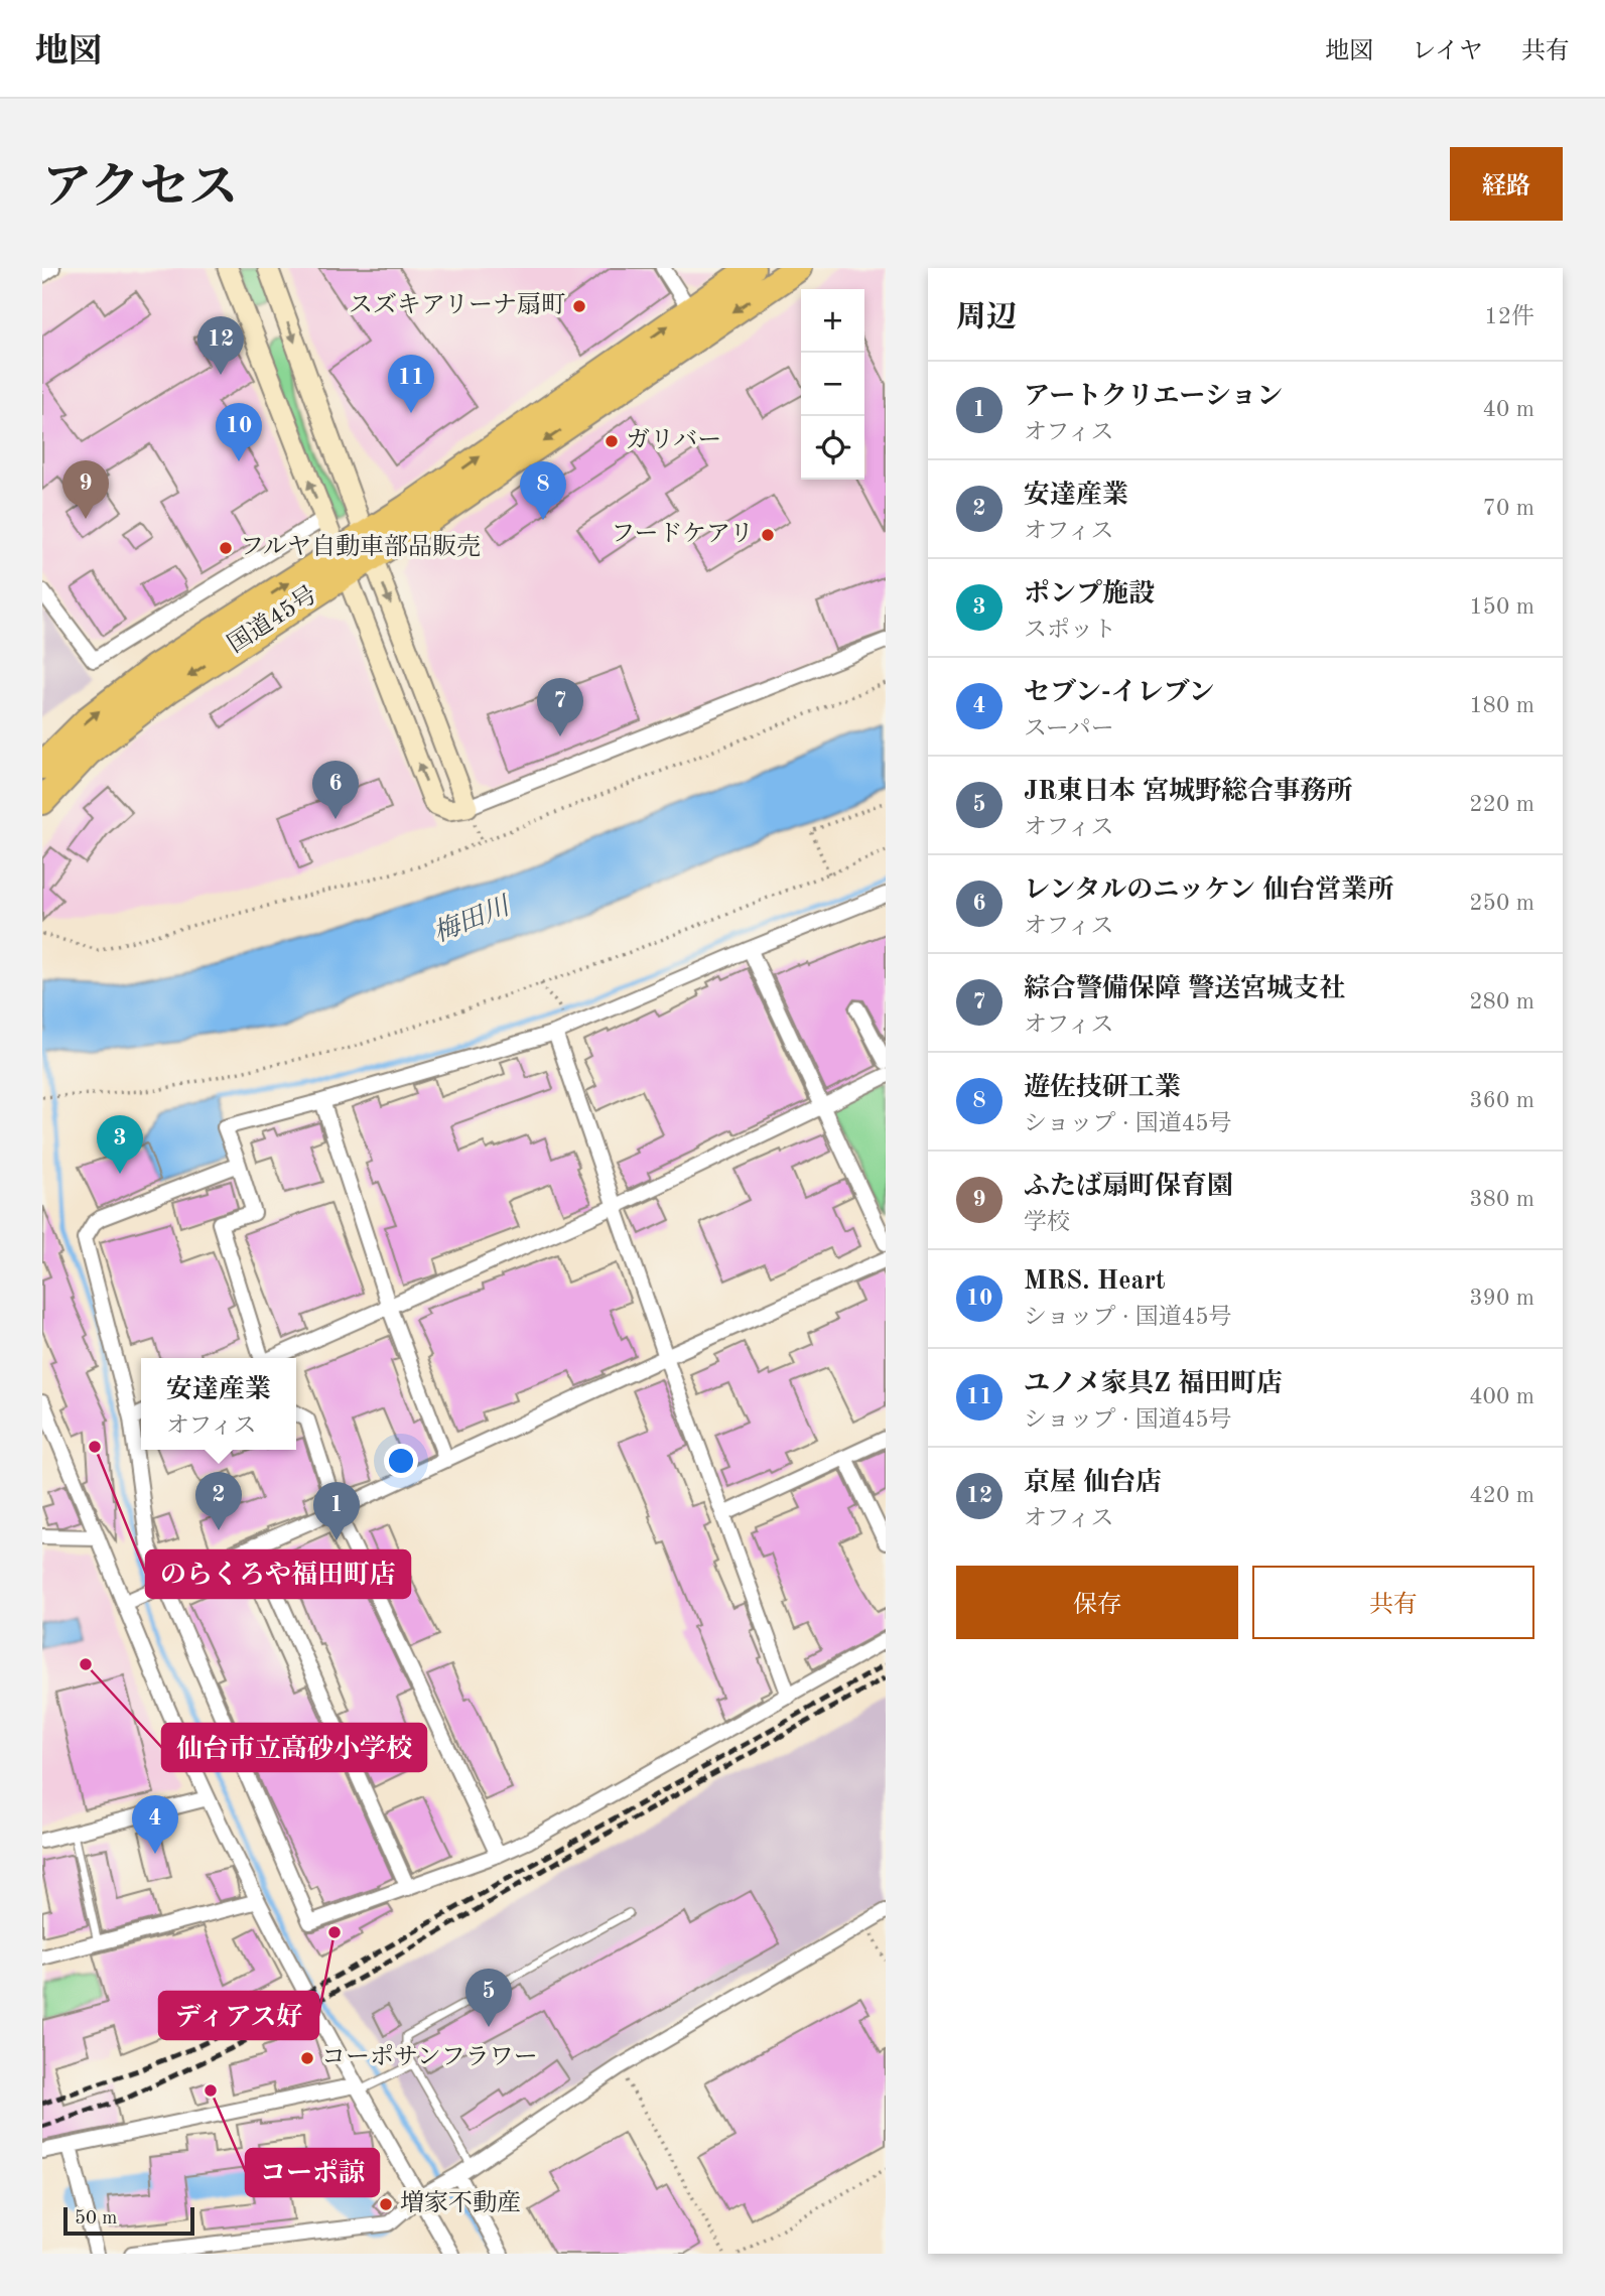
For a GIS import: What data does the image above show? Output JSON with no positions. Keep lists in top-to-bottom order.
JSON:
{
  "streets": {
    "highway": ["国道45号"]
  },
  "water": ["梅田川"],
  "places": [
    "スズキアリーナ扇町",
    "ガリバー",
    "フードケアリ",
    "フルヤ自動車部品販売",
    "のらくろや福田町店",
    "仙台市立高砂小学校",
    "ディアス好",
    "コーポサンフラワー",
    "コーポ諒",
    "増家不動産"
  ],
  "scale_bar": "50 m",
  "page": {
    "header": "地図",
    "nav": ["地図", "レイヤ", "共有"],
    "title": "アクセス",
    "buttons": [
      "経路",
      ["保存", "共有"]
    ],
    "heading": ["周辺", "12件"],
    "map_buttons": ["+", "−"],
    "pins": [
      "12",
      "11",
      "10",
      "9",
      "8",
      "7",
      "6",
      "3",
      "2",
      "1",
      "4",
      "5"
    ],
    "list": [
      {
        "mark": "1",
        "name": "アートクリエーション",
        "note": "オフィス",
        "value": "40 m"
      },
      {
        "mark": "2",
        "name": "安達産業",
        "note": "オフィス",
        "value": "70 m"
      },
      {
        "mark": "3",
        "name": "ポンプ施設",
        "note": "スポット",
        "value": "150 m"
      },
      {
        "mark": "4",
        "name": "セブン-イレブン",
        "note": "スーパー",
        "value": "180 m"
      },
      {
        "mark": "5",
        "name": "JR東日本 宮城野総合事務所",
        "note": "オフィス",
        "value": "220 m"
      },
      {
        "mark": "6",
        "name": "レンタルのニッケン 仙台営業所",
        "note": "オフィス",
        "value": "250 m"
      },
      {
        "mark": "7",
        "name": "綜合警備保障 警送宮城支社",
        "note": "オフィス",
        "value": "280 m"
      },
      {
        "mark": "8",
        "name": "遊佐技研工業",
        "note": "ショップ · 国道45号",
        "value": "360 m"
      },
      {
        "mark": "9",
        "name": "ふたば扇町保育園",
        "note": "学校",
        "value": "380 m"
      },
      {
        "mark": "10",
        "name": "MRS. Heart",
        "note": "ショップ · 国道45号",
        "value": "390 m"
      },
      {
        "mark": "11",
        "name": "ユノメ家具Z 福田町店",
        "note": "ショップ · 国道45号",
        "value": "400 m"
      },
      {
        "mark": "12",
        "name": "京屋 仙台店",
        "note": "オフィス",
        "value": "420 m"
      }
    ],
    "popup": ["安達産業", "オフィス"],
    "scale": "50 m"
  }
}
